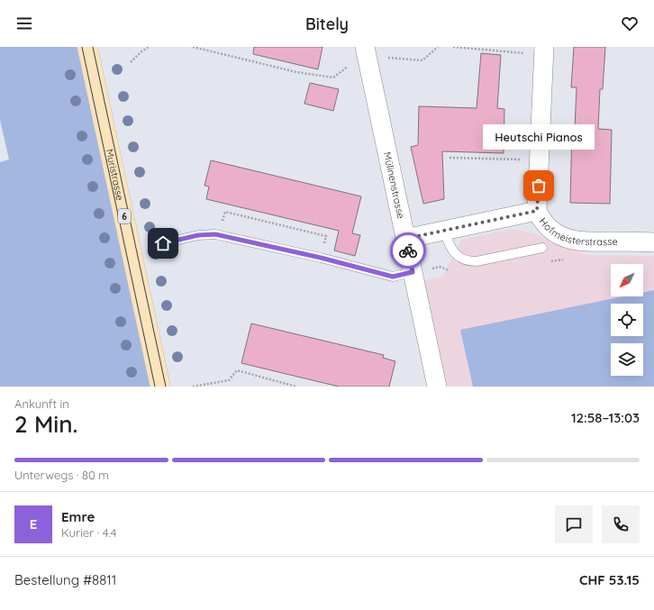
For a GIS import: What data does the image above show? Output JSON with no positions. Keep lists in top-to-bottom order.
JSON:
{
  "streets": {
    "main road": ["Muristrasse", "6"],
    "street": ["Mülinenstrasse", "Hofmeisterstrasse"]
  },
  "crossings": [
    ["Mülinenstrasse", "Hofmeisterstrasse"]
  ],
  "places": ["Heutschi Pianos"],
  "north": "bottom left",
  "page": {
    "header": "Bitely",
    "bubble": "Heutschi Pianos",
    "heading": ["2 Min.", "Ankunft in", "12:58–13:03"],
    "panel": [
      "Emre",
      "Kurier · 4.4",
      "Bestellung #8811",
      "CHF 53.15"
    ],
    "bar": "Unterwegs · 80 m",
    "round": "E"
  }
}
